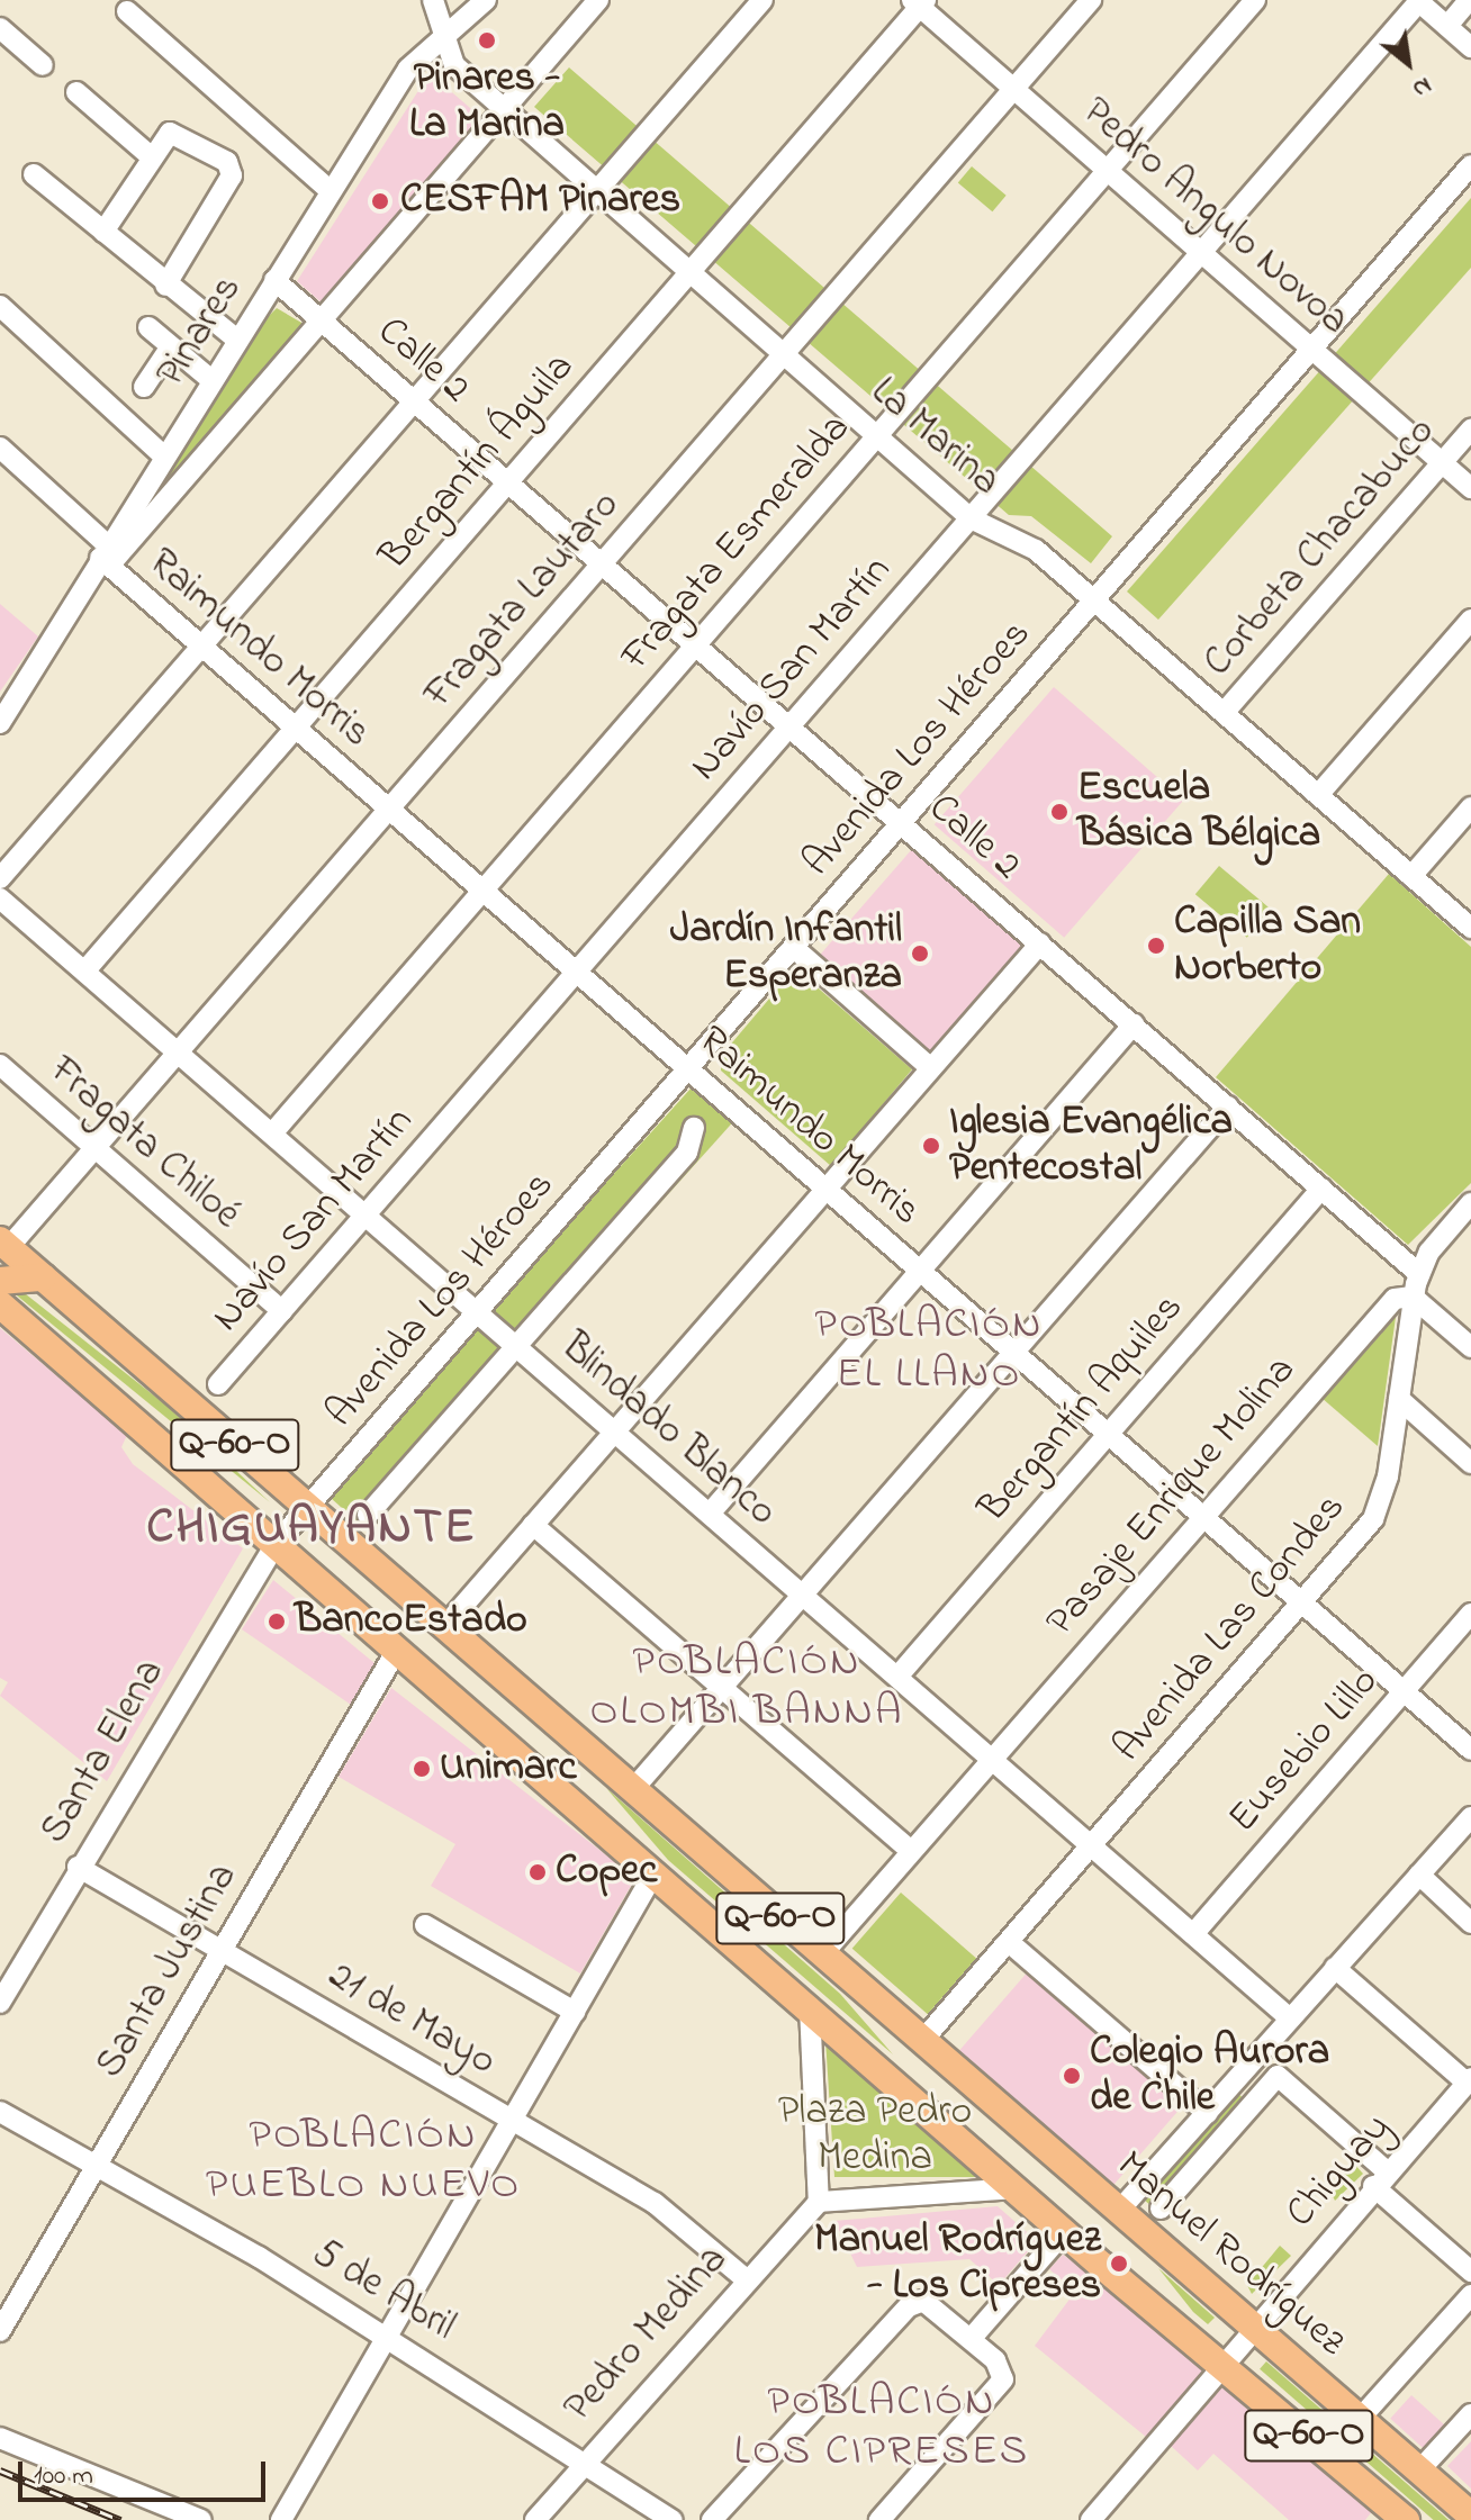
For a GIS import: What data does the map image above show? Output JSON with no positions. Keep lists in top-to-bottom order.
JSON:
{
  "streets": {
    "main road": ["Q-60-O", "Manuel Rodríguez"],
    "street": [
      "Pedro Angulo Novoa",
      "Pinares",
      "Calle 2",
      "La Marina",
      "Bergantín Águila",
      "Fragata Esmeralda",
      "Corbeta Chacabuco",
      "Fragata Lautaro",
      "Raimundo Morris",
      "Navío San Martín",
      "Avenida Los Héroes",
      "Fragata Chiloé",
      "Bergantín Aquiles",
      "Blindado Blanco",
      "Pasaje Enrique Molina",
      "Avenida Las Condes",
      "Eusebio Lillo",
      "Santa Elena",
      "Santa Justina",
      "21 de Mayo",
      "Chiguay",
      "5 de Abril",
      "Pedro Medina"
    ]
  },
  "crossings": [
    ["Pedro Angulo Novoa", "Bergantín Águila"],
    ["Pedro Angulo Novoa", "Fragata Esmeralda"],
    ["Pedro Angulo Novoa", "Corbeta Chacabuco"],
    ["Pedro Angulo Novoa", "Fragata Lautaro"],
    ["Pedro Angulo Novoa", "Navío San Martín"],
    ["Pedro Angulo Novoa", "Avenida Los Héroes"],
    ["Pinares", "Calle 2"],
    ["Pinares", "La Marina"],
    ["Pinares", "Raimundo Morris"],
    ["Calle 2", "Bergantín Águila"],
    ["Calle 2", "Fragata Esmeralda"],
    ["Calle 2", "Fragata Lautaro"],
    ["Calle 2", "Navío San Martín"],
    ["Calle 2", "Avenida Los Héroes"],
    ["Calle 2", "Bergantín Aquiles"],
    ["Calle 2", "Avenida Las Condes"],
    ["La Marina", "Bergantín Águila"],
    ["La Marina", "Fragata Esmeralda"],
    ["La Marina", "Corbeta Chacabuco"],
    ["La Marina", "Fragata Lautaro"],
    ["La Marina", "Navío San Martín"],
    ["La Marina", "Avenida Los Héroes"],
    ["Bergantín Águila", "Raimundo Morris"],
    ["Bergantín Águila", "Blindado Blanco"],
    ["Fragata Esmeralda", "Raimundo Morris"],
    ["Fragata Esmeralda", "Blindado Blanco"],
    ["Fragata Lautaro", "Raimundo Morris"],
    ["Fragata Lautaro", "Fragata Chiloé"],
    ["Fragata Lautaro", "Blindado Blanco"],
    ["Fragata Lautaro", "Manuel Rodríguez"],
    ["Raimundo Morris", "Navío San Martín"],
    ["Raimundo Morris", "Avenida Los Héroes"],
    ["Raimundo Morris", "Bergantín Aquiles"],
    ["Raimundo Morris", "Pasaje Enrique Molina"],
    ["Raimundo Morris", "Avenida Las Condes"],
    ["Raimundo Morris", "Eusebio Lillo"],
    ["Navío San Martín", "Fragata Chiloé"],
    ["Navío San Martín", "Blindado Blanco"],
    ["Avenida Los Héroes", "Blindado Blanco"],
    ["Avenida Los Héroes", "Santa Elena"],
    ["Avenida Los Héroes", "Manuel Rodríguez"],
    ["Bergantín Aquiles", "Blindado Blanco"],
    ["Blindado Blanco", "Pasaje Enrique Molina"],
    ["Blindado Blanco", "Avenida Las Condes"],
    ["Blindado Blanco", "Eusebio Lillo"],
    ["Pasaje Enrique Molina", "Avenida Las Condes"],
    ["Pasaje Enrique Molina", "Manuel Rodríguez"],
    ["Avenida Las Condes", "Manuel Rodríguez"],
    ["Santa Elena", "21 de Mayo"],
    ["Santa Elena", "Manuel Rodríguez"],
    ["Santa Justina", "21 de Mayo"],
    ["Santa Justina", "Manuel Rodríguez"],
    ["Santa Justina", "5 de Abril"],
    ["21 de Mayo", "Pedro Medina"],
    ["Chiguay", "Manuel Rodríguez"],
    ["5 de Abril", "Pedro Medina"]
  ],
  "districts": [
    "POBLACIÓN EL LLANO",
    "CHIGUAYANTE",
    "POBLACIÓN OLOMBI BANNA",
    "POBLACIÓN PUEBLO NUEVO",
    "POBLACIÓN LOS CIPRESES"
  ],
  "parks": ["Plaza Pedro Medina"],
  "places": [
    "Pinares - La Marina",
    "CESFAM Pinares",
    "Escuela Básica Bélgica",
    "Capilla San Norberto",
    "Jardín Infantil Esperanza",
    "Iglesia Evangélica Pentecostal",
    "BancoEstado",
    "Unimarc",
    "Copec",
    "Colegio Aurora de Chile",
    "Manuel Rodríguez - Los Cipreses"
  ],
  "scale_bar": "100 m",
  "north": "bottom right"
}
